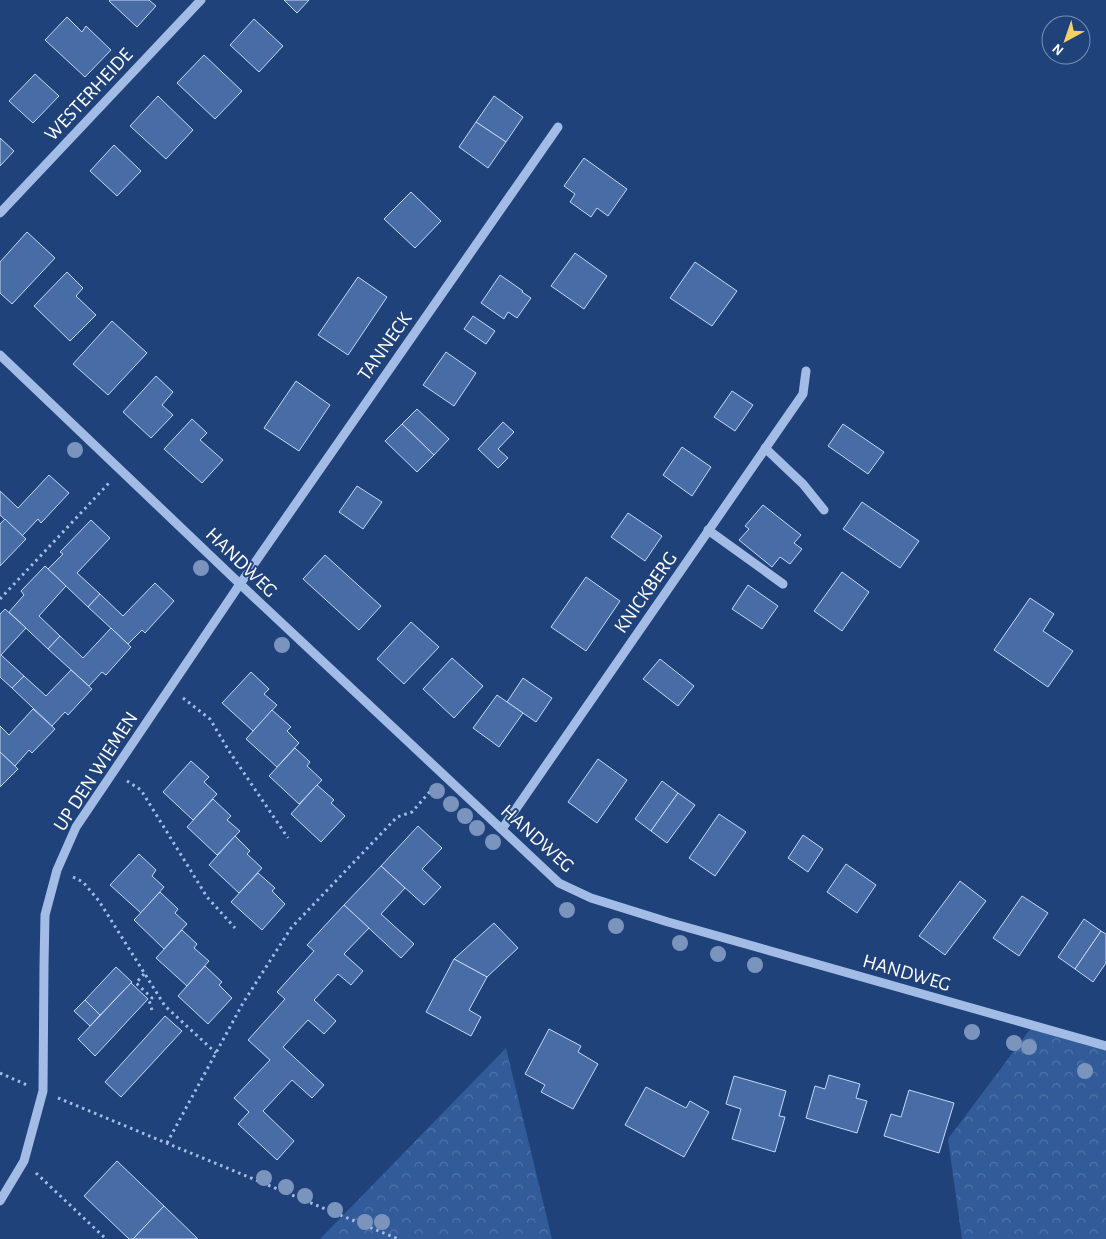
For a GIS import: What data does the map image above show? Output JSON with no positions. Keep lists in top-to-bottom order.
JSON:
{
  "streets": {
    "street": [
      "WESTERHEIDE",
      "TANNECK",
      "HANDWEG",
      "KNICKBERG",
      "UP DEN WIEMEN"
    ]
  },
  "crossings": [
    ["TANNECK", "HANDWEG"],
    ["TANNECK", "UP DEN WIEMEN"],
    ["HANDWEG", "KNICKBERG"],
    ["HANDWEG", "UP DEN WIEMEN"]
  ],
  "north": "bottom left"
}
